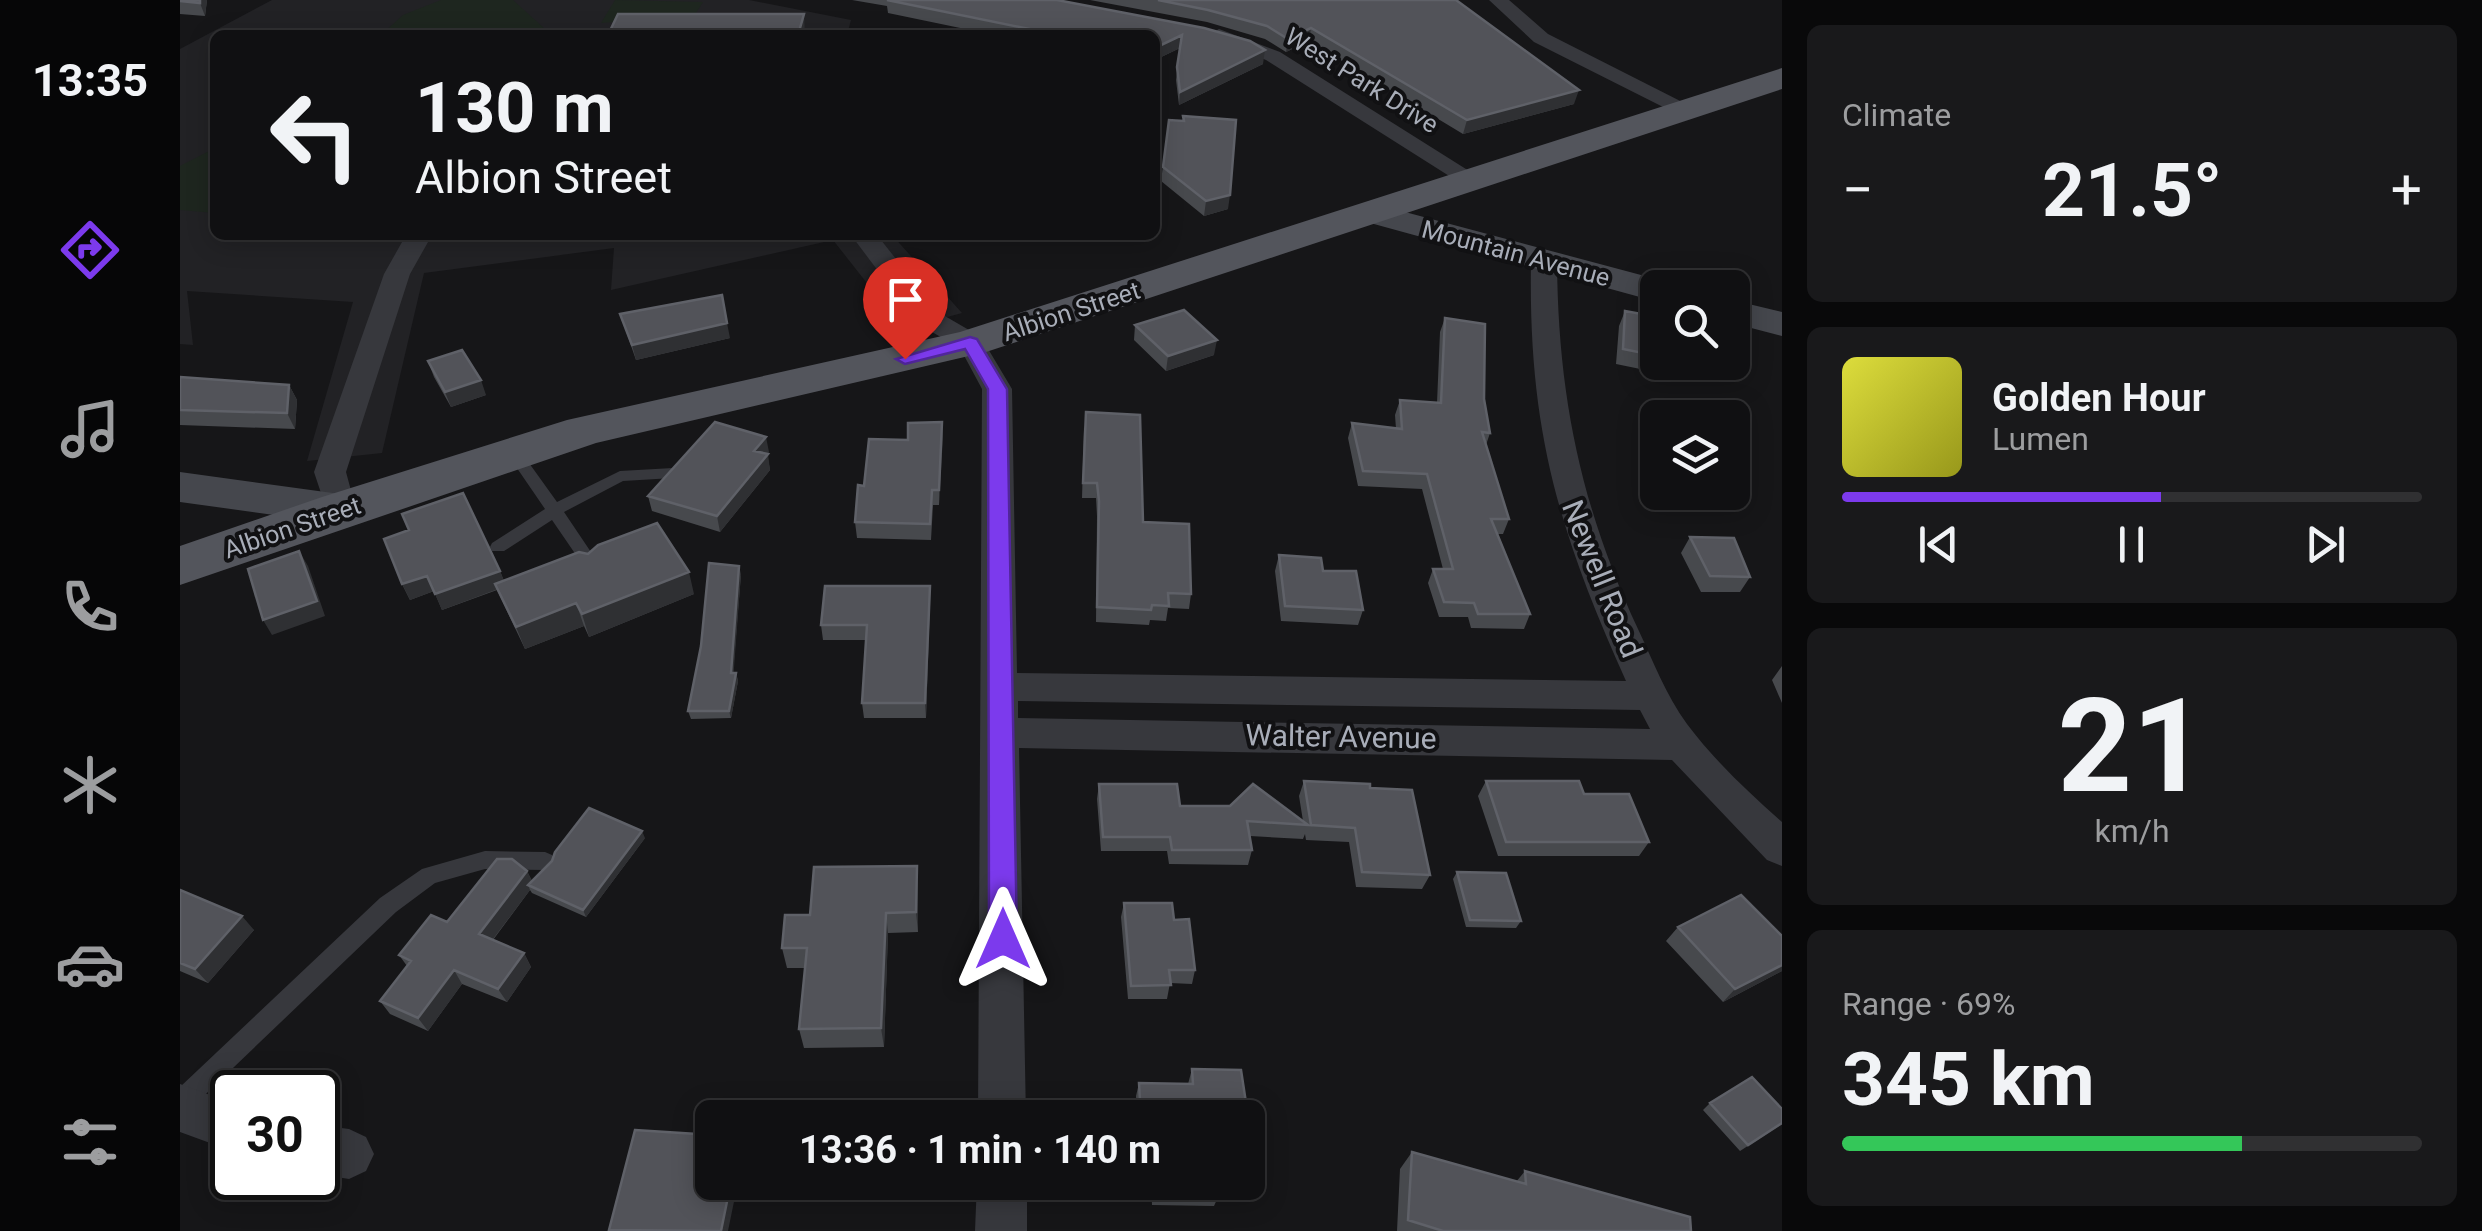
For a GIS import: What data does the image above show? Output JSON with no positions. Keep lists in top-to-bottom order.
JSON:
{
  "streets": {
    "main road": ["Mountain Avenue", "Albion Street"],
    "street": ["West Park Drive", "Newell Road", "Walter Avenue"]
  },
  "crossings": [
    ["West Park Drive", "Albion Street"],
    ["Mountain Avenue", "Albion Street"],
    ["Mountain Avenue", "Newell Road"],
    ["Newell Road", "Walter Avenue"]
  ],
  "page": {
    "tabs": "13:35",
    "tile": [
      "Climate",
      ["21", "km/h"],
      ["Range · 69%", "345 km"]
    ],
    "turn": ["130 m", "Albion Street"],
    "heat": ["−", "21.5°", "+"],
    "song": ["Golden Hour", "Lumen"],
    "limit": "30",
    "trip": "13:36 · 1 min · 140 m"
  }
}
